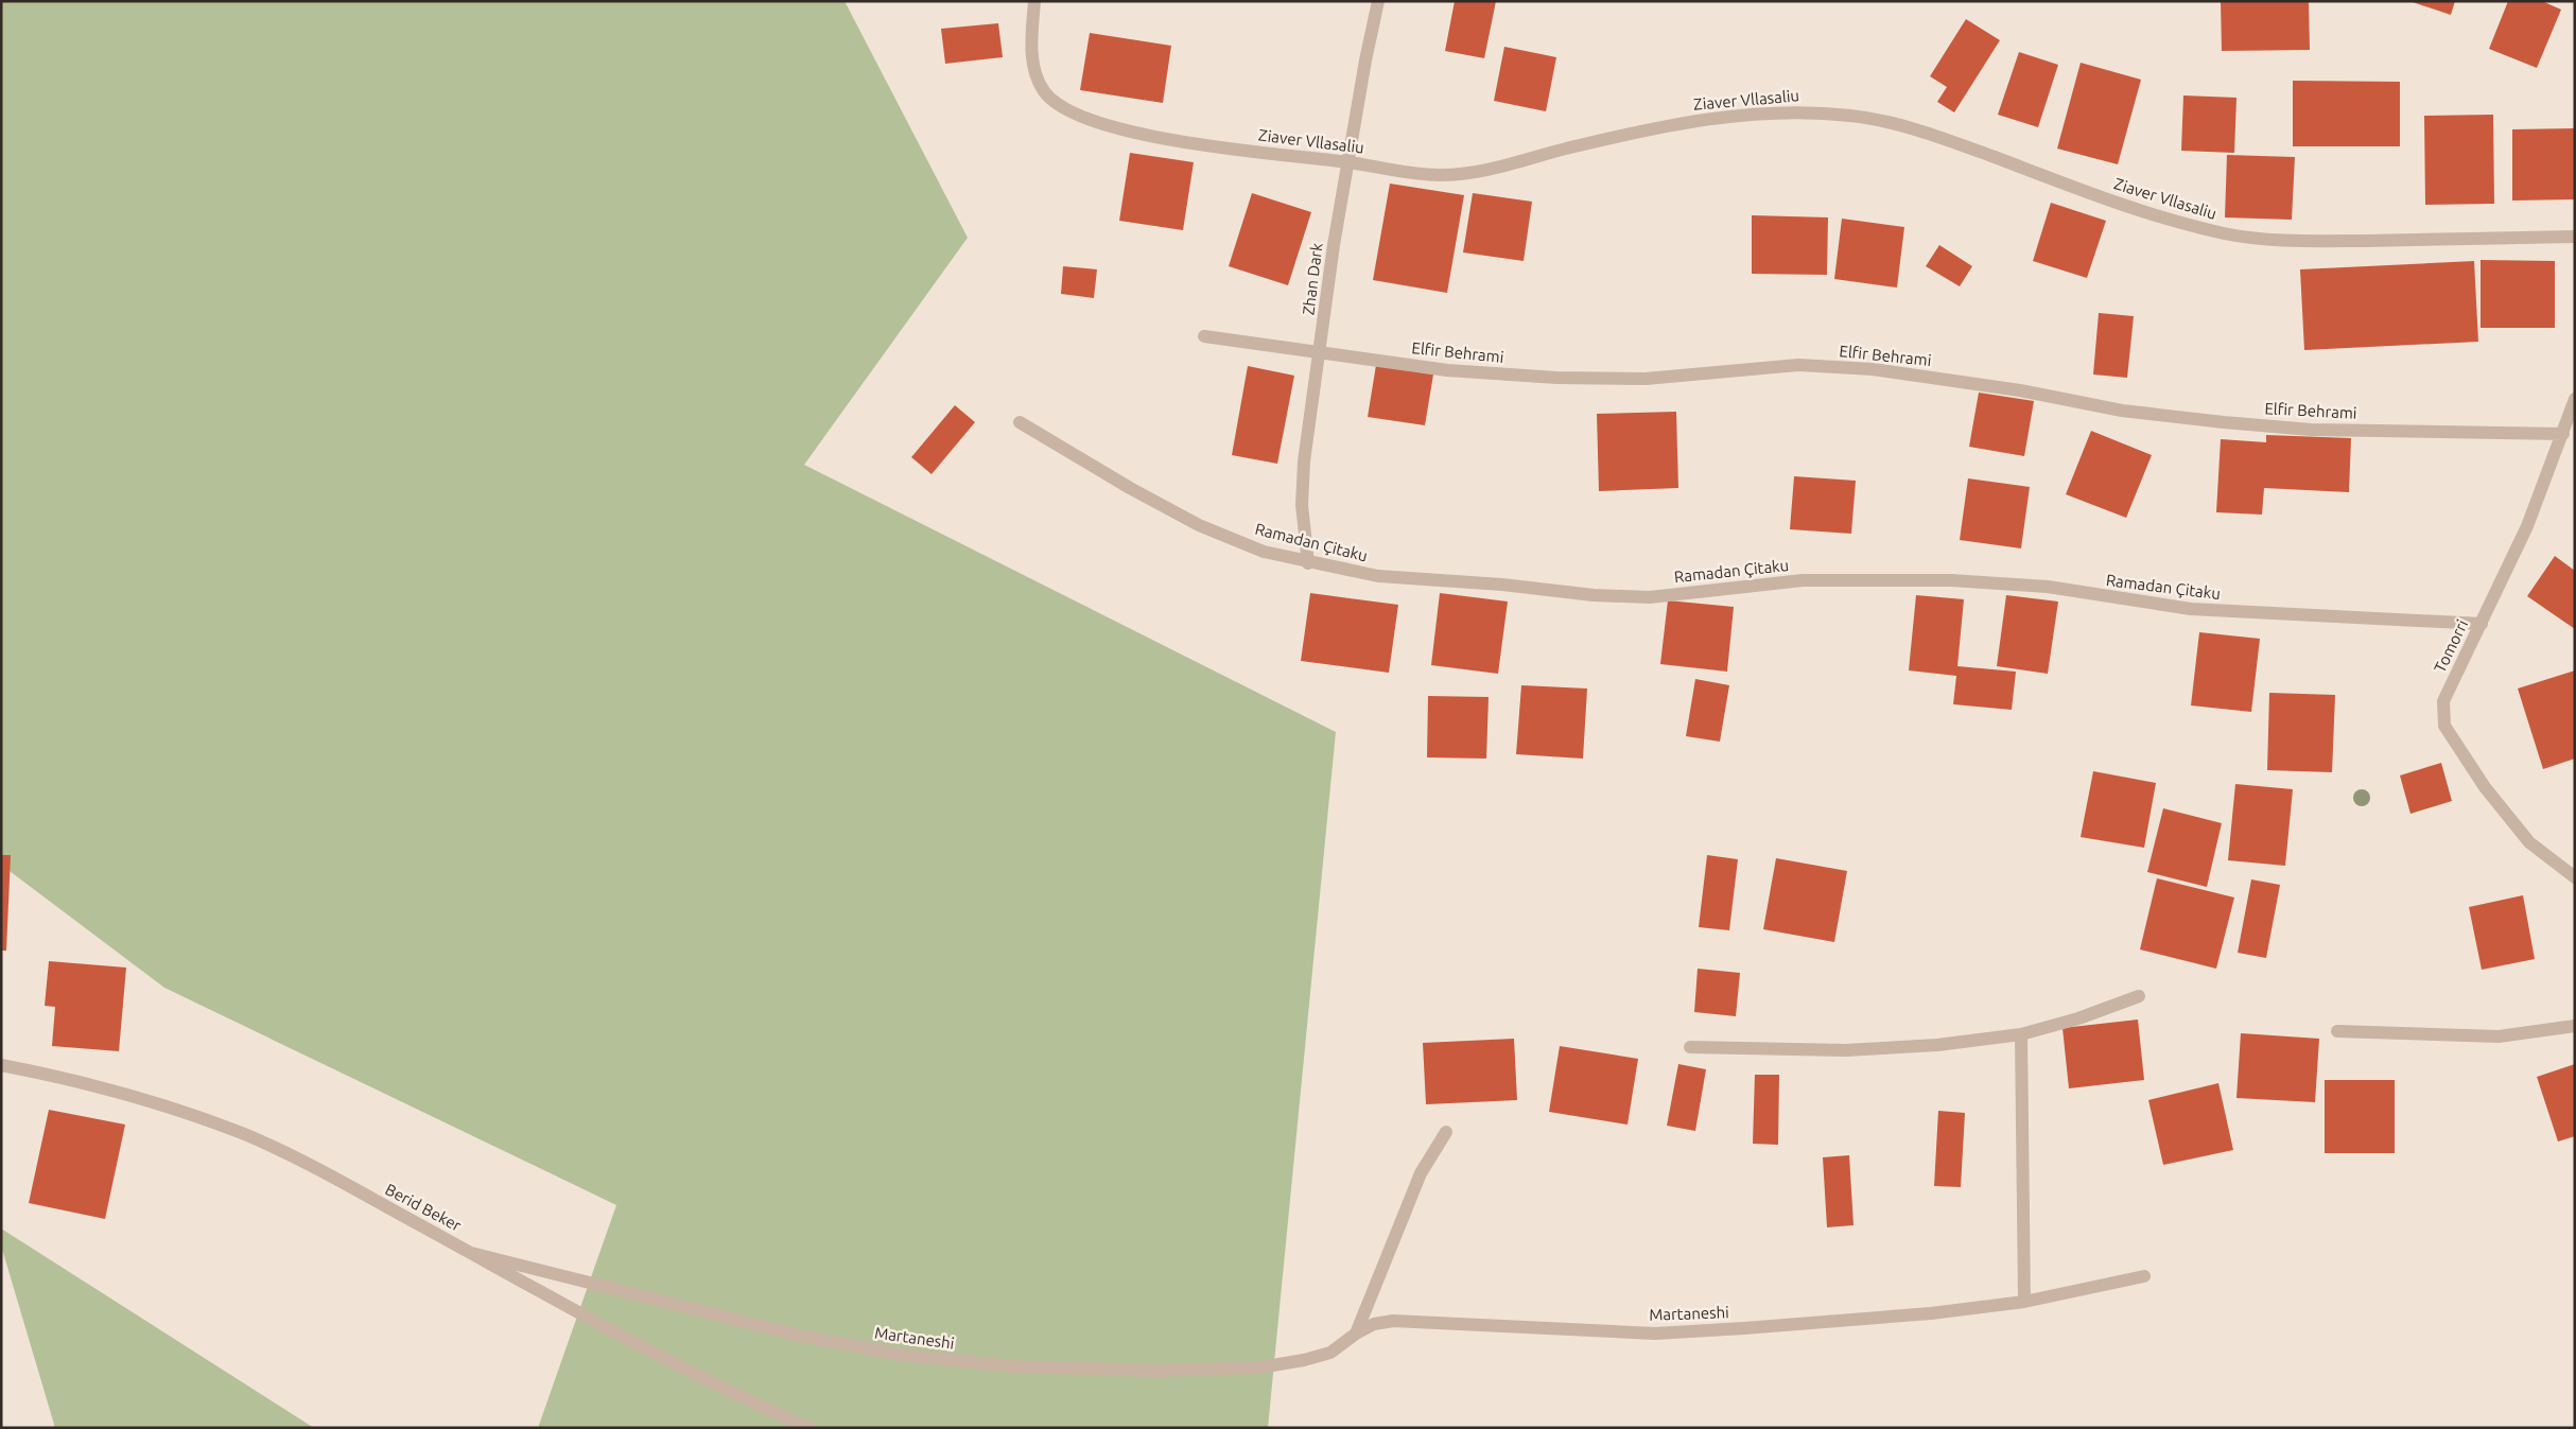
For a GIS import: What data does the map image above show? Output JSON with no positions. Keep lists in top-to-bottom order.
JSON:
{
  "streets": {
    "street": [
      "Ziaver Vllasaliu",
      "Zhan Dark",
      "Elfir Behrami",
      "Ramadan Çitaku",
      "Tomorri",
      "Berid Beker",
      "Martaneshi"
    ]
  },
  "crossings": [
    ["Ziaver Vllasaliu", "Zhan Dark"],
    ["Zhan Dark", "Elfir Behrami"],
    ["Zhan Dark", "Ramadan Çitaku"],
    ["Elfir Behrami", "Tomorri"],
    ["Ramadan Çitaku", "Tomorri"],
    ["Berid Beker", "Martaneshi"]
  ]
}
